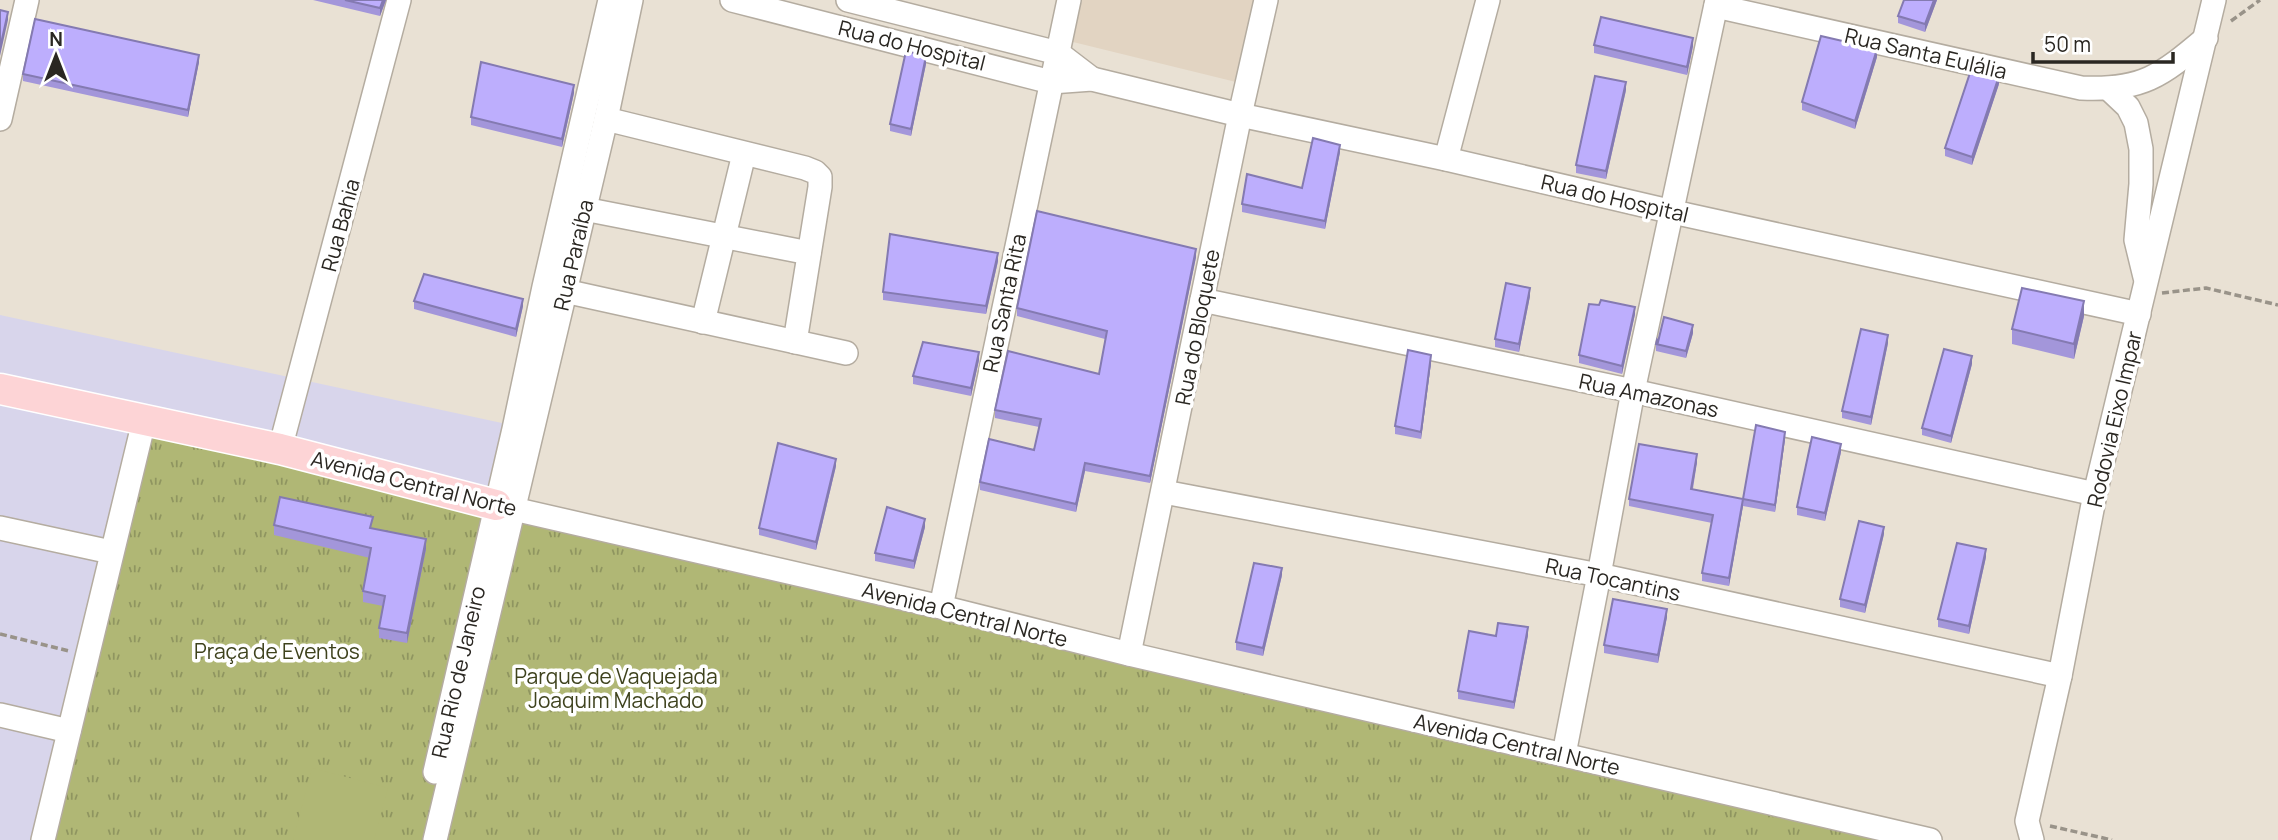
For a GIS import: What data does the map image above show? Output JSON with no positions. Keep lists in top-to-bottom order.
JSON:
{
  "streets": {
    "main road": ["Avenida Central Norte"],
    "street": [
      "Rua do Hospital",
      "Rua Santa Eulália",
      "Rua Bahia",
      "Rua Paraíba",
      "Rua Santa Rita",
      "Rua do Bloquete",
      "Rua Amazonas",
      "Rodovia Eixo Impar",
      "Rua Tocantins",
      "Rua Rio de Janeiro"
    ]
  },
  "crossings": [
    ["Rua do Hospital", "Rua Santa Rita"],
    ["Rua do Hospital", "Rua do Bloquete"],
    ["Rua do Hospital", "Rodovia Eixo Impar"],
    ["Rua Santa Eulália", "Rodovia Eixo Impar"],
    ["Rua Bahia", "Avenida Central Norte"],
    ["Rua Paraíba", "Avenida Central Norte"],
    ["Rua Paraíba", "Rua Rio de Janeiro"],
    ["Rua Santa Rita", "Avenida Central Norte"],
    ["Rua do Bloquete", "Rua Amazonas"],
    ["Rua do Bloquete", "Avenida Central Norte"],
    ["Rua do Bloquete", "Rua Tocantins"],
    ["Rua Amazonas", "Rodovia Eixo Impar"],
    ["Rodovia Eixo Impar", "Rua Tocantins"],
    ["Avenida Central Norte", "Rua Rio de Janeiro"]
  ],
  "parks": ["Praça de Eventos", "Parque de Vaquejada Joaquim Machado"],
  "scale_bar": "50 m",
  "north": "top"
}
